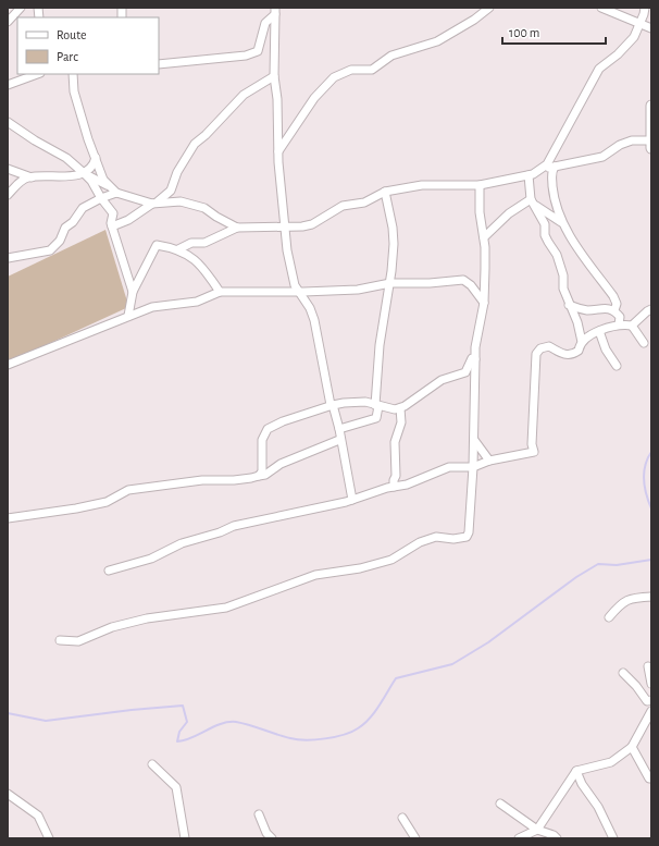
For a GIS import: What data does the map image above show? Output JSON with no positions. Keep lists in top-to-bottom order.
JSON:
{
  "legend": ["Route", "Parc"],
  "scale_bar": "100 m"
}
